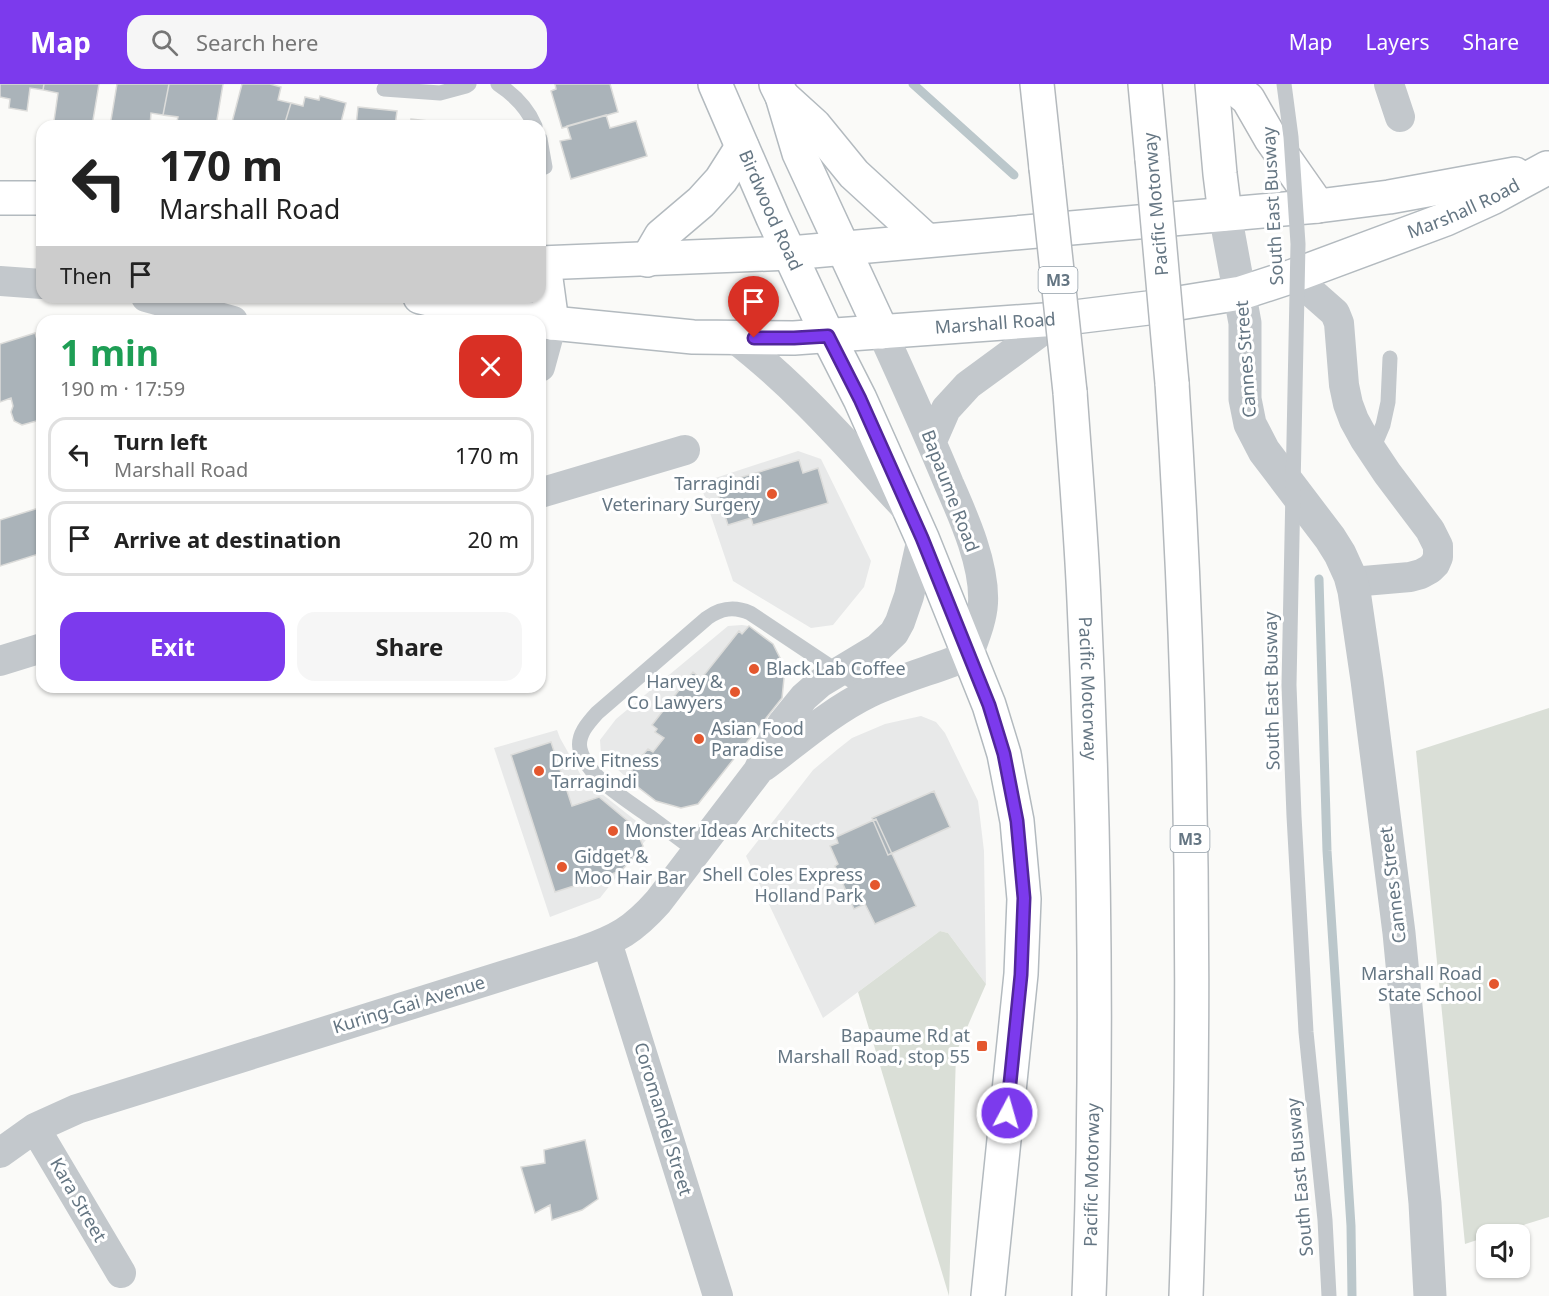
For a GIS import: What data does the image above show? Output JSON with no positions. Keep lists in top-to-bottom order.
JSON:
{
  "streets": {
    "main road": [
      "Pacific Motorway",
      "Marshall Road",
      "Birdwood Road",
      "M3"
    ],
    "street": [
      "Cannes Street",
      "Bapaume Road",
      "Kuring-Gai Avenue",
      "Coromandel Street",
      "Kara Street"
    ],
    "lane": ["South East Busway"]
  },
  "crossings": [
    ["Marshall Road", "Birdwood Road"],
    ["Marshall Road", "Cannes Street"],
    ["Marshall Road", "Bapaume Road"],
    ["Bapaume Road", "Kuring-Gai Avenue"],
    ["Kuring-Gai Avenue", "Coromandel Street"],
    ["Kuring-Gai Avenue", "Kara Street"]
  ],
  "places": {
    "other": [
      "Tarragindi Veterinary Surgery",
      "Black Lab Coffee",
      "Harvey & Co Lawyers",
      "Asian Food Paradise",
      "Drive Fitness Tarragindi",
      "Monster Ideas Architects",
      "Gidget & Moo Hair Bar",
      "Shell Coles Express Holland Park",
      "Marshall Road State School"
    ],
    "transit": ["Bapaume Rd at Marshall Road, stop 55"]
  },
  "page": {
    "header": "Map",
    "search": "Search here",
    "nav": ["Map", "Layers", "Share"],
    "turn": ["170 m", "Marshall Road"],
    "then": "Then",
    "heading": ["1 min", "190 m · 17:59"],
    "list": [
      {
        "name": "Turn left",
        "note": "Marshall Road",
        "value": "170 m"
      },
      {
        "name": "Arrive at destination",
        "value": "20 m"
      }
    ],
    "buttons": ["Exit", "Share"]
  }
}
